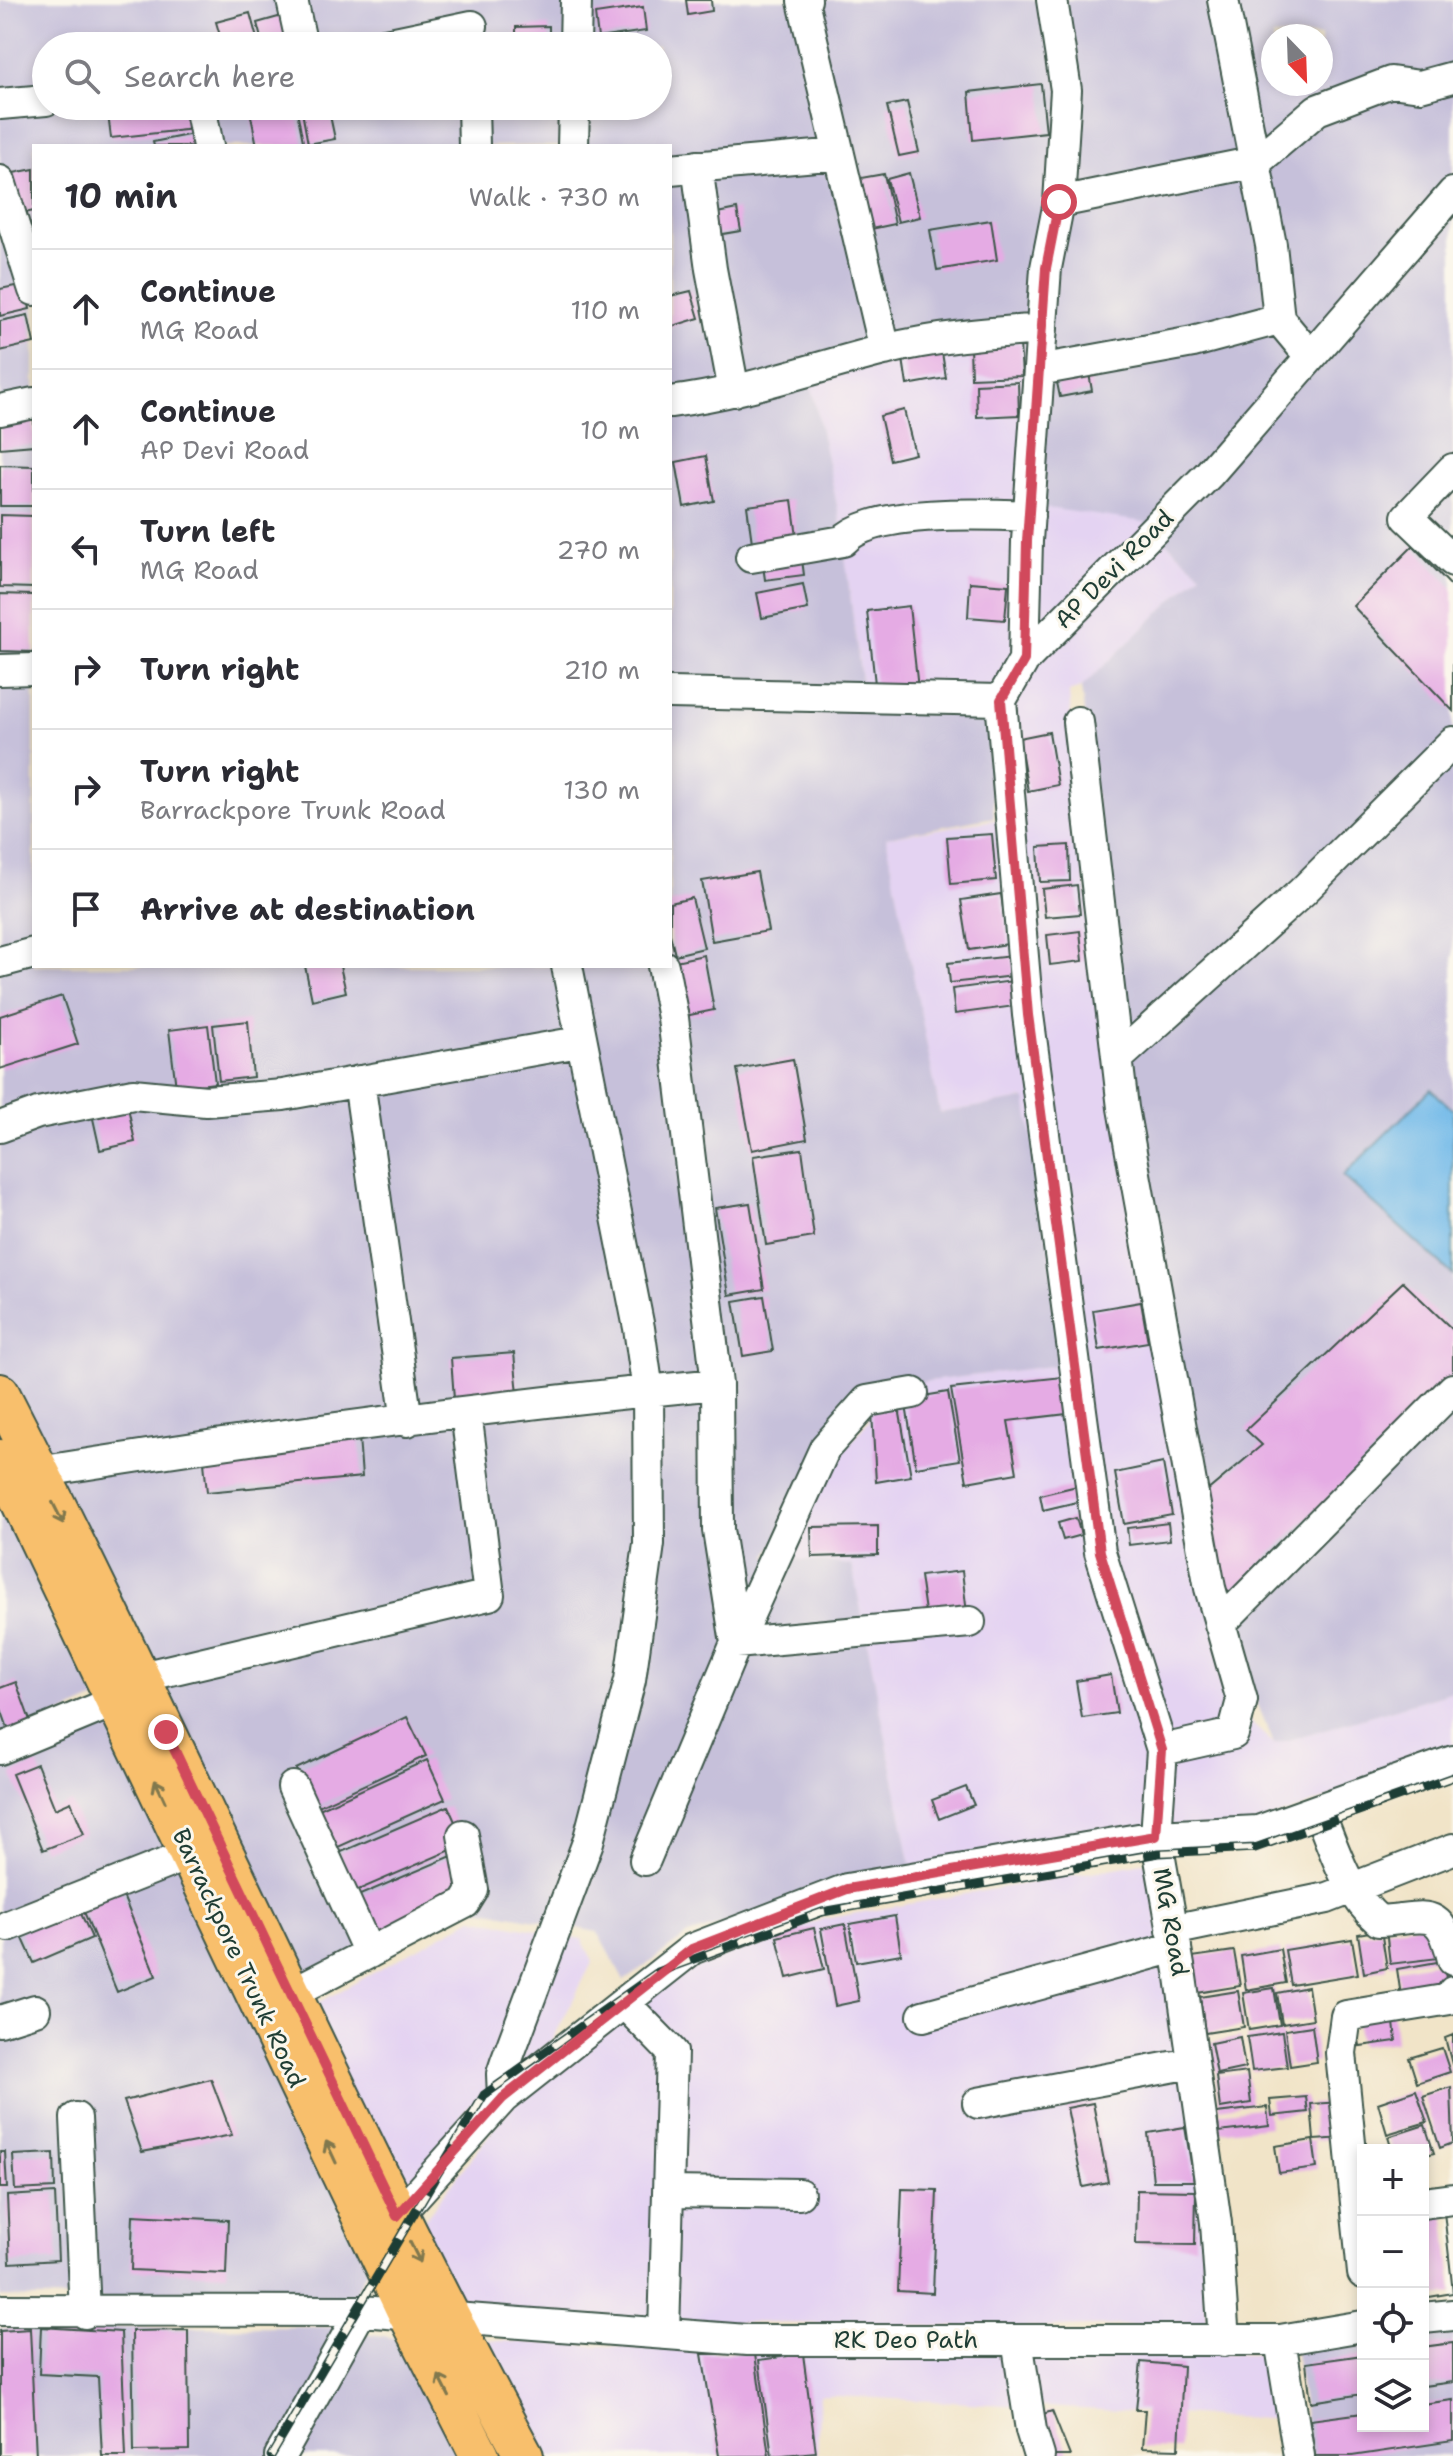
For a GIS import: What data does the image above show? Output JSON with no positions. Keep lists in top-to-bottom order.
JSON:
{
  "streets": {
    "main road": ["Barrackpore Trunk Road"],
    "street": ["AP Devi Road", "MG Road", "RK Deo Path"]
  },
  "crossings": [
    ["AP Devi Road", "MG Road"],
    ["MG Road", "RK Deo Path"],
    ["Barrackpore Trunk Road", "RK Deo Path"]
  ],
  "north": "bottom right",
  "page": {
    "search": "Search here",
    "heading": ["10 min", "Walk · 730 m"],
    "list": [
      ["Continue", "MG Road", "110 m"],
      ["Continue", "AP Devi Road", "10 m"],
      ["Turn left", "MG Road", "270 m"],
      ["Turn right", "210 m"],
      ["Turn right", "Barrackpore Trunk Road", "130 m"],
      "Arrive at destination"
    ],
    "map_buttons": ["+", "−"]
  }
}
